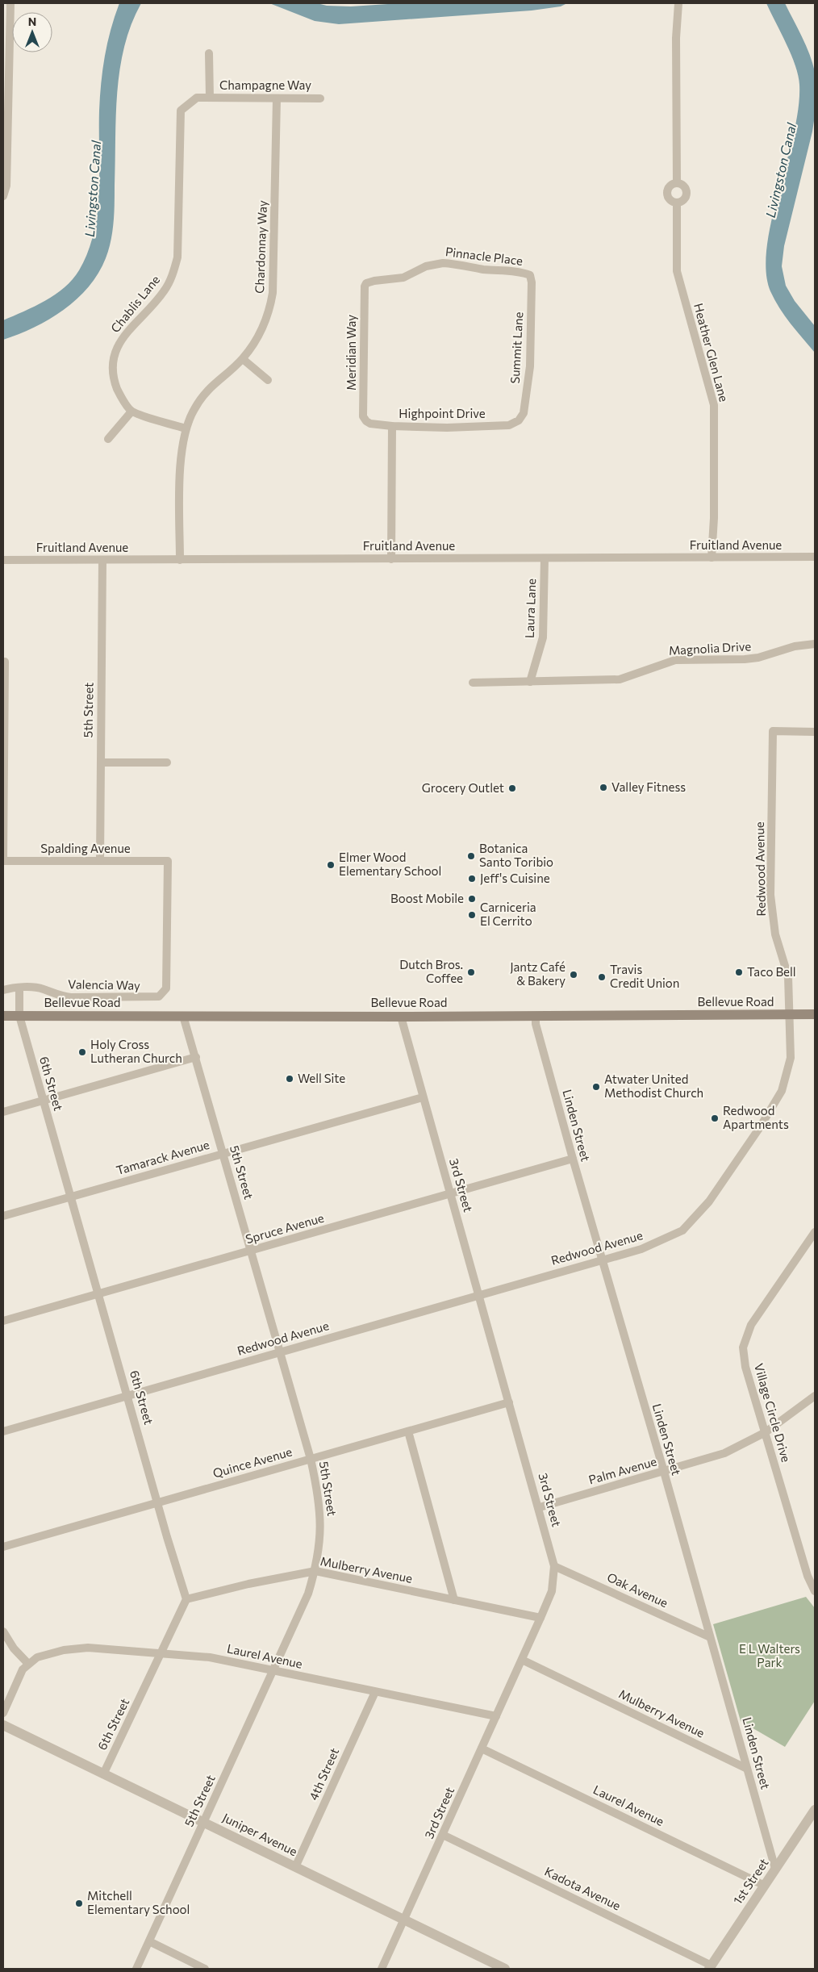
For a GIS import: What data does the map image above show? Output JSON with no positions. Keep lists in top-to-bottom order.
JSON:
{
  "streets": {
    "main road": ["Bellevue Road"],
    "street": [
      "Champagne Way",
      "Chardonnay Way",
      "Pinnacle Place",
      "Chablis Lane",
      "Summit Lane",
      "Meridian Way",
      "Heather Glen Lane",
      "Highpoint Drive",
      "Fruitland Avenue",
      "Laura Lane",
      "Magnolia Drive",
      "5th Street",
      "Spalding Avenue",
      "Redwood Avenue",
      "Valencia Way",
      "6th Street",
      "Linden Street",
      "Tamarack Avenue",
      "3rd Street",
      "Spruce Avenue",
      "Village Circle Drive",
      "Quince Avenue",
      "Palm Avenue",
      "Mulberry Avenue",
      "Oak Avenue",
      "Laurel Avenue",
      "4th Street",
      "Juniper Avenue",
      "1st Street",
      "Kadota Avenue"
    ]
  },
  "crossings": [
    ["Champagne Way", "Chardonnay Way"],
    ["Champagne Way", "Chablis Lane"],
    ["Chardonnay Way", "Fruitland Avenue"],
    ["Pinnacle Place", "Summit Lane"],
    ["Pinnacle Place", "Meridian Way"],
    ["Summit Lane", "Highpoint Drive"],
    ["Meridian Way", "Highpoint Drive"],
    ["Heather Glen Lane", "Fruitland Avenue"],
    ["Fruitland Avenue", "Laura Lane"],
    ["Fruitland Avenue", "5th Street"],
    ["Laura Lane", "Magnolia Drive"],
    ["5th Street", "Spalding Avenue"],
    ["5th Street", "Redwood Avenue"],
    ["5th Street", "Bellevue Road"],
    ["5th Street", "Tamarack Avenue"],
    ["5th Street", "Spruce Avenue"],
    ["5th Street", "Quince Avenue"],
    ["5th Street", "Mulberry Avenue"],
    ["5th Street", "Laurel Avenue"],
    ["5th Street", "Juniper Avenue"],
    ["Spalding Avenue", "Valencia Way"],
    ["Redwood Avenue", "Bellevue Road"],
    ["Redwood Avenue", "6th Street"],
    ["Redwood Avenue", "Linden Street"],
    ["Redwood Avenue", "3rd Street"],
    ["Valencia Way", "6th Street"],
    ["Bellevue Road", "6th Street"],
    ["Bellevue Road", "Linden Street"],
    ["Bellevue Road", "3rd Street"],
    ["6th Street", "Tamarack Avenue"],
    ["6th Street", "Spruce Avenue"],
    ["6th Street", "Quince Avenue"],
    ["6th Street", "Mulberry Avenue"],
    ["6th Street", "Laurel Avenue"],
    ["6th Street", "Juniper Avenue"],
    ["Linden Street", "Spruce Avenue"],
    ["Linden Street", "Palm Avenue"],
    ["Linden Street", "Mulberry Avenue"],
    ["Linden Street", "Oak Avenue"],
    ["Linden Street", "1st Street"],
    ["Tamarack Avenue", "3rd Street"],
    ["3rd Street", "Spruce Avenue"],
    ["3rd Street", "Quince Avenue"],
    ["3rd Street", "Palm Avenue"],
    ["3rd Street", "Mulberry Avenue"],
    ["3rd Street", "Oak Avenue"],
    ["3rd Street", "Laurel Avenue"],
    ["3rd Street", "Juniper Avenue"],
    ["3rd Street", "Kadota Avenue"],
    ["Village Circle Drive", "Palm Avenue"],
    ["Laurel Avenue", "4th Street"],
    ["Laurel Avenue", "1st Street"],
    ["4th Street", "Juniper Avenue"],
    ["1st Street", "Kadota Avenue"]
  ],
  "water": ["Livingston Canal"],
  "parks": ["E L Walters Park"],
  "places": [
    "Valley Fitness",
    "Grocery Outlet",
    "Botanica Santo Toribio",
    "Elmer Wood Elementary School",
    "Jeff's Cuisine",
    "Boost Mobile",
    "Carniceria El Cerrito",
    "Dutch Bros. Coffee",
    "Taco Bell",
    "Jantz Café & Bakery",
    "Travis Credit Union",
    "Holy Cross Lutheran Church",
    "Well Site",
    "Atwater United Methodist Church",
    "Redwood Apartments",
    "Mitchell Elementary School"
  ],
  "north": "top"
}
